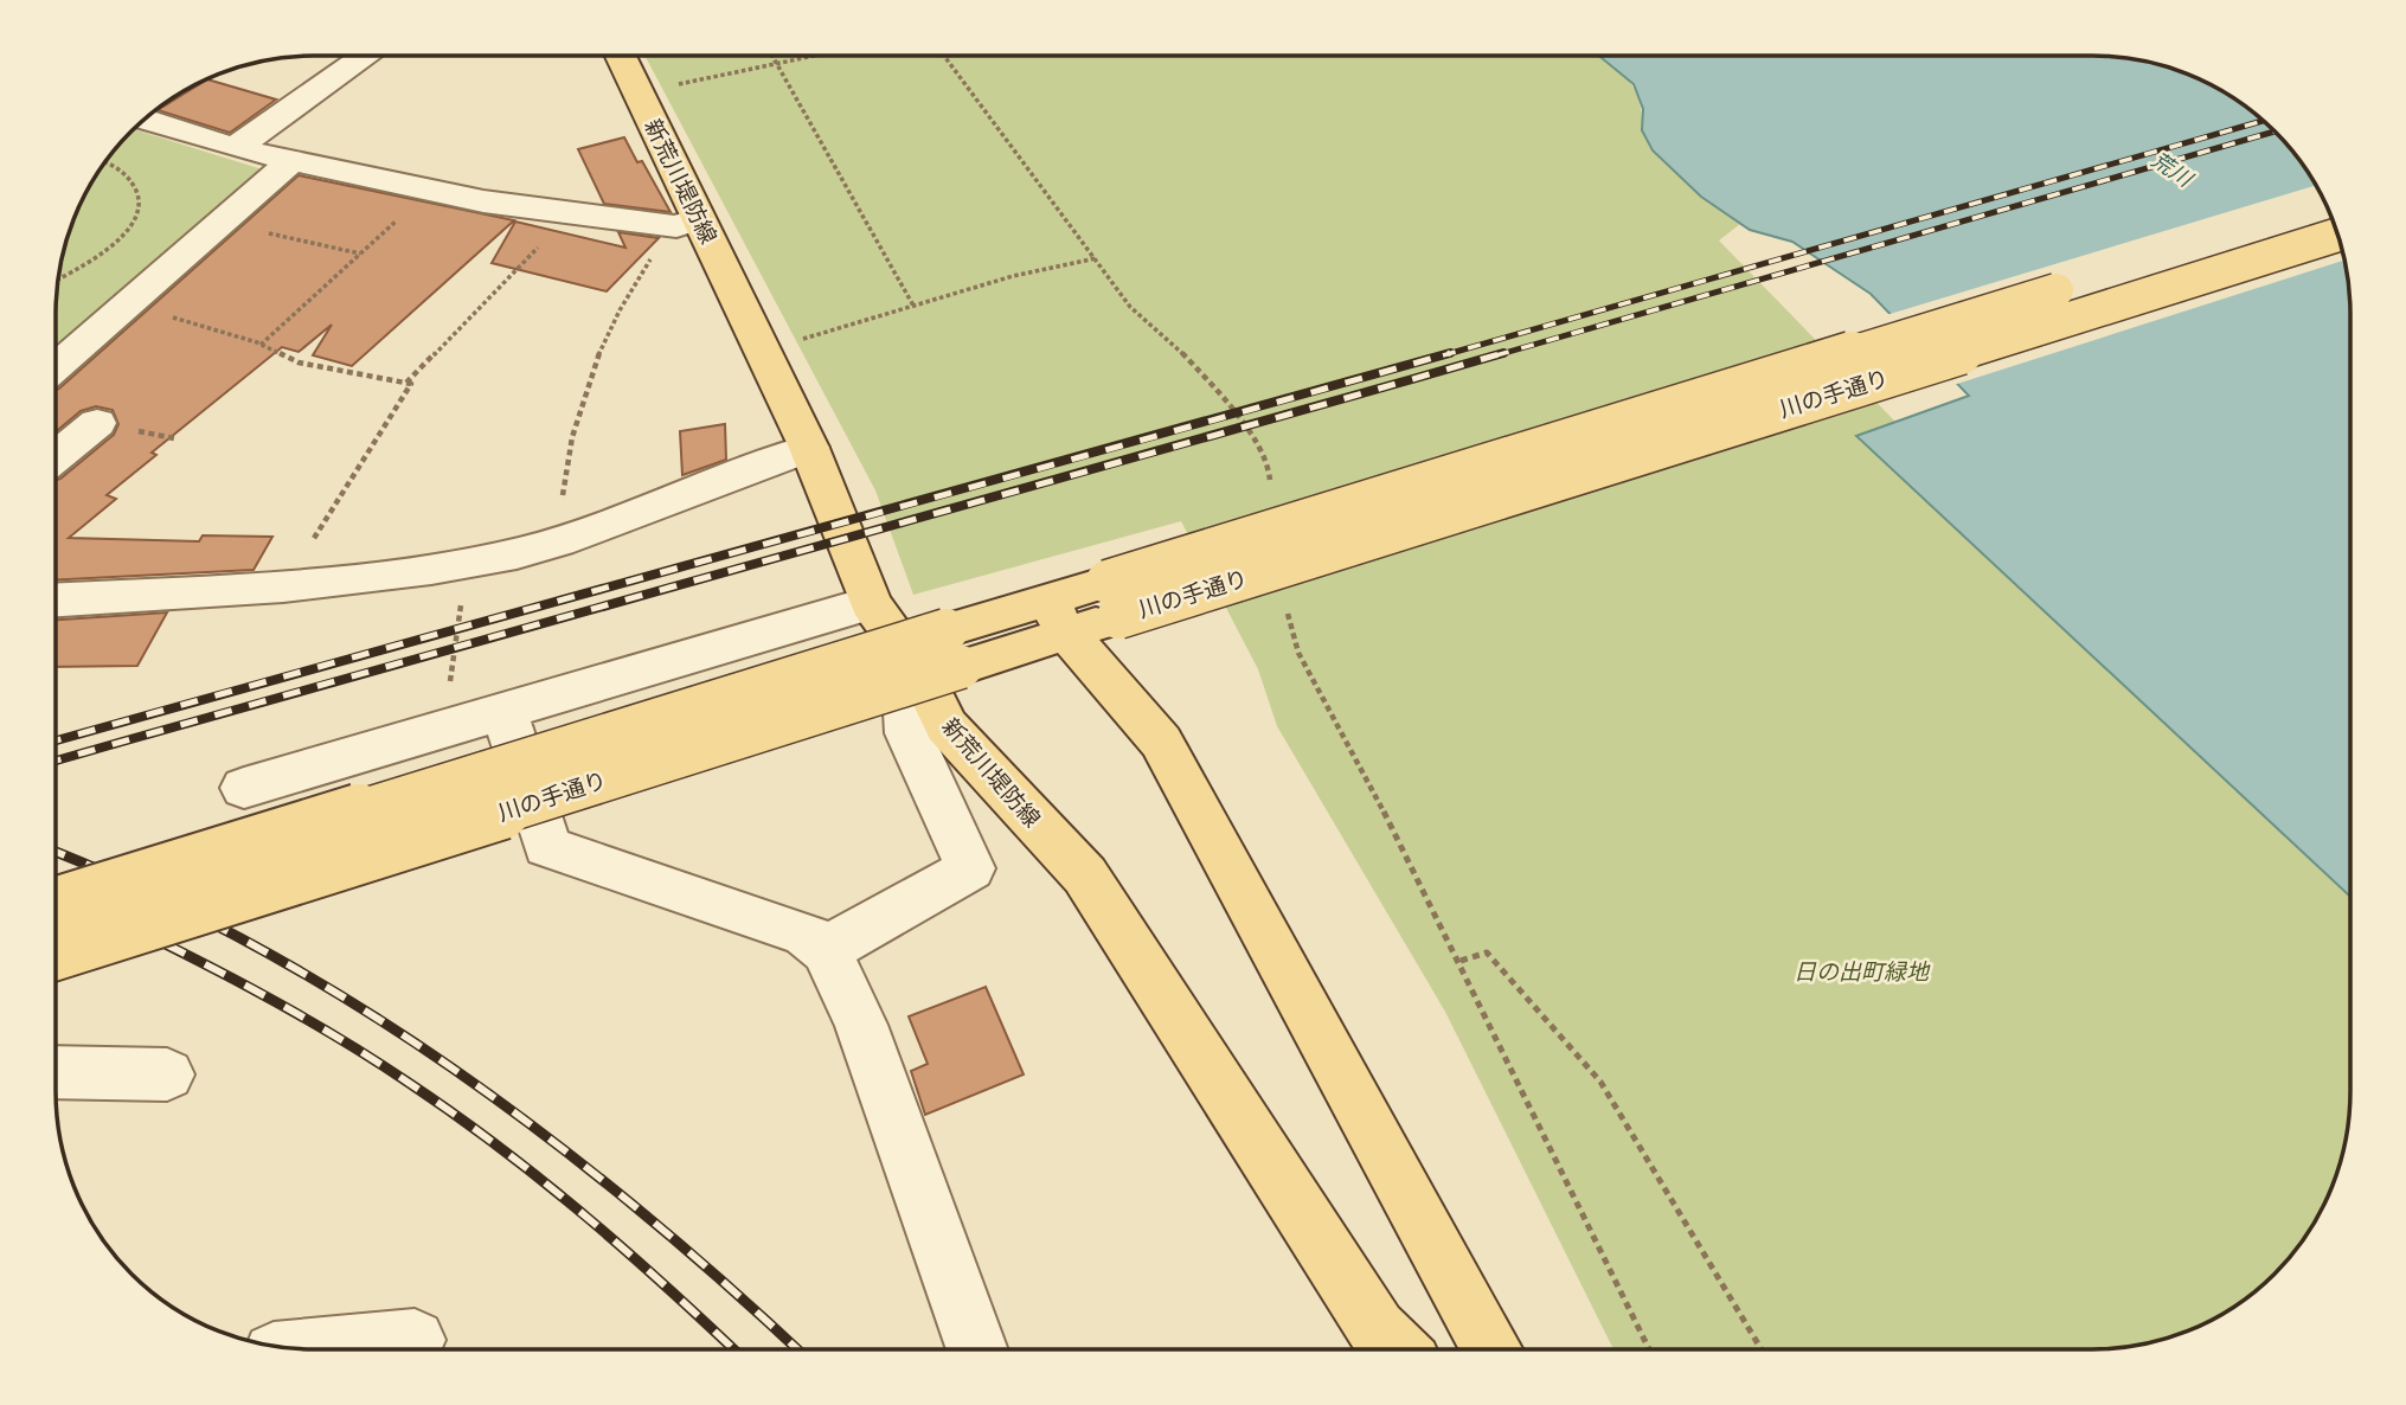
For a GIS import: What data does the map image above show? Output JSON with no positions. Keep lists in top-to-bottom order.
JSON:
{
  "streets": {
    "main road": ["新荒川堤防線", "川の手通り"]
  },
  "crossings": [
    ["新荒川堤防線", "川の手通り"]
  ],
  "water": ["荒川"],
  "parks": ["日の出町緑地"]
}
